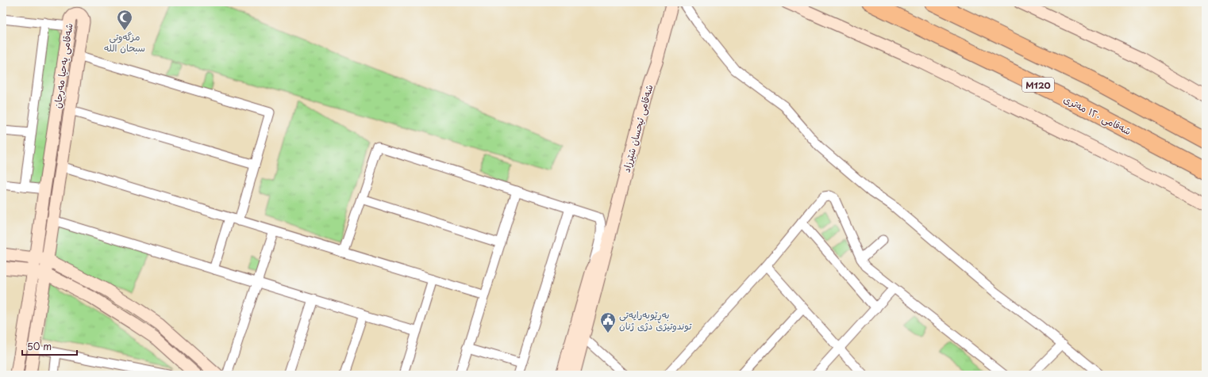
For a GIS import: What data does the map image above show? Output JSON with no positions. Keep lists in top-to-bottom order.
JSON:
{
  "streets": {
    "highway": ["M120", "شەقامی ١٢٠ مەتری"],
    "street": ["شەقامی یەحیا مەرجان", "شەقامی ئیحسان شێرزاد"]
  },
  "places": {
    "mosque": ["مزگەوتی سبحان اللە"],
    "public building": ["بەڕێوبەرایەتی توندوتیژی دژی ژنان"]
  },
  "scale_bar": "50 m"
}
